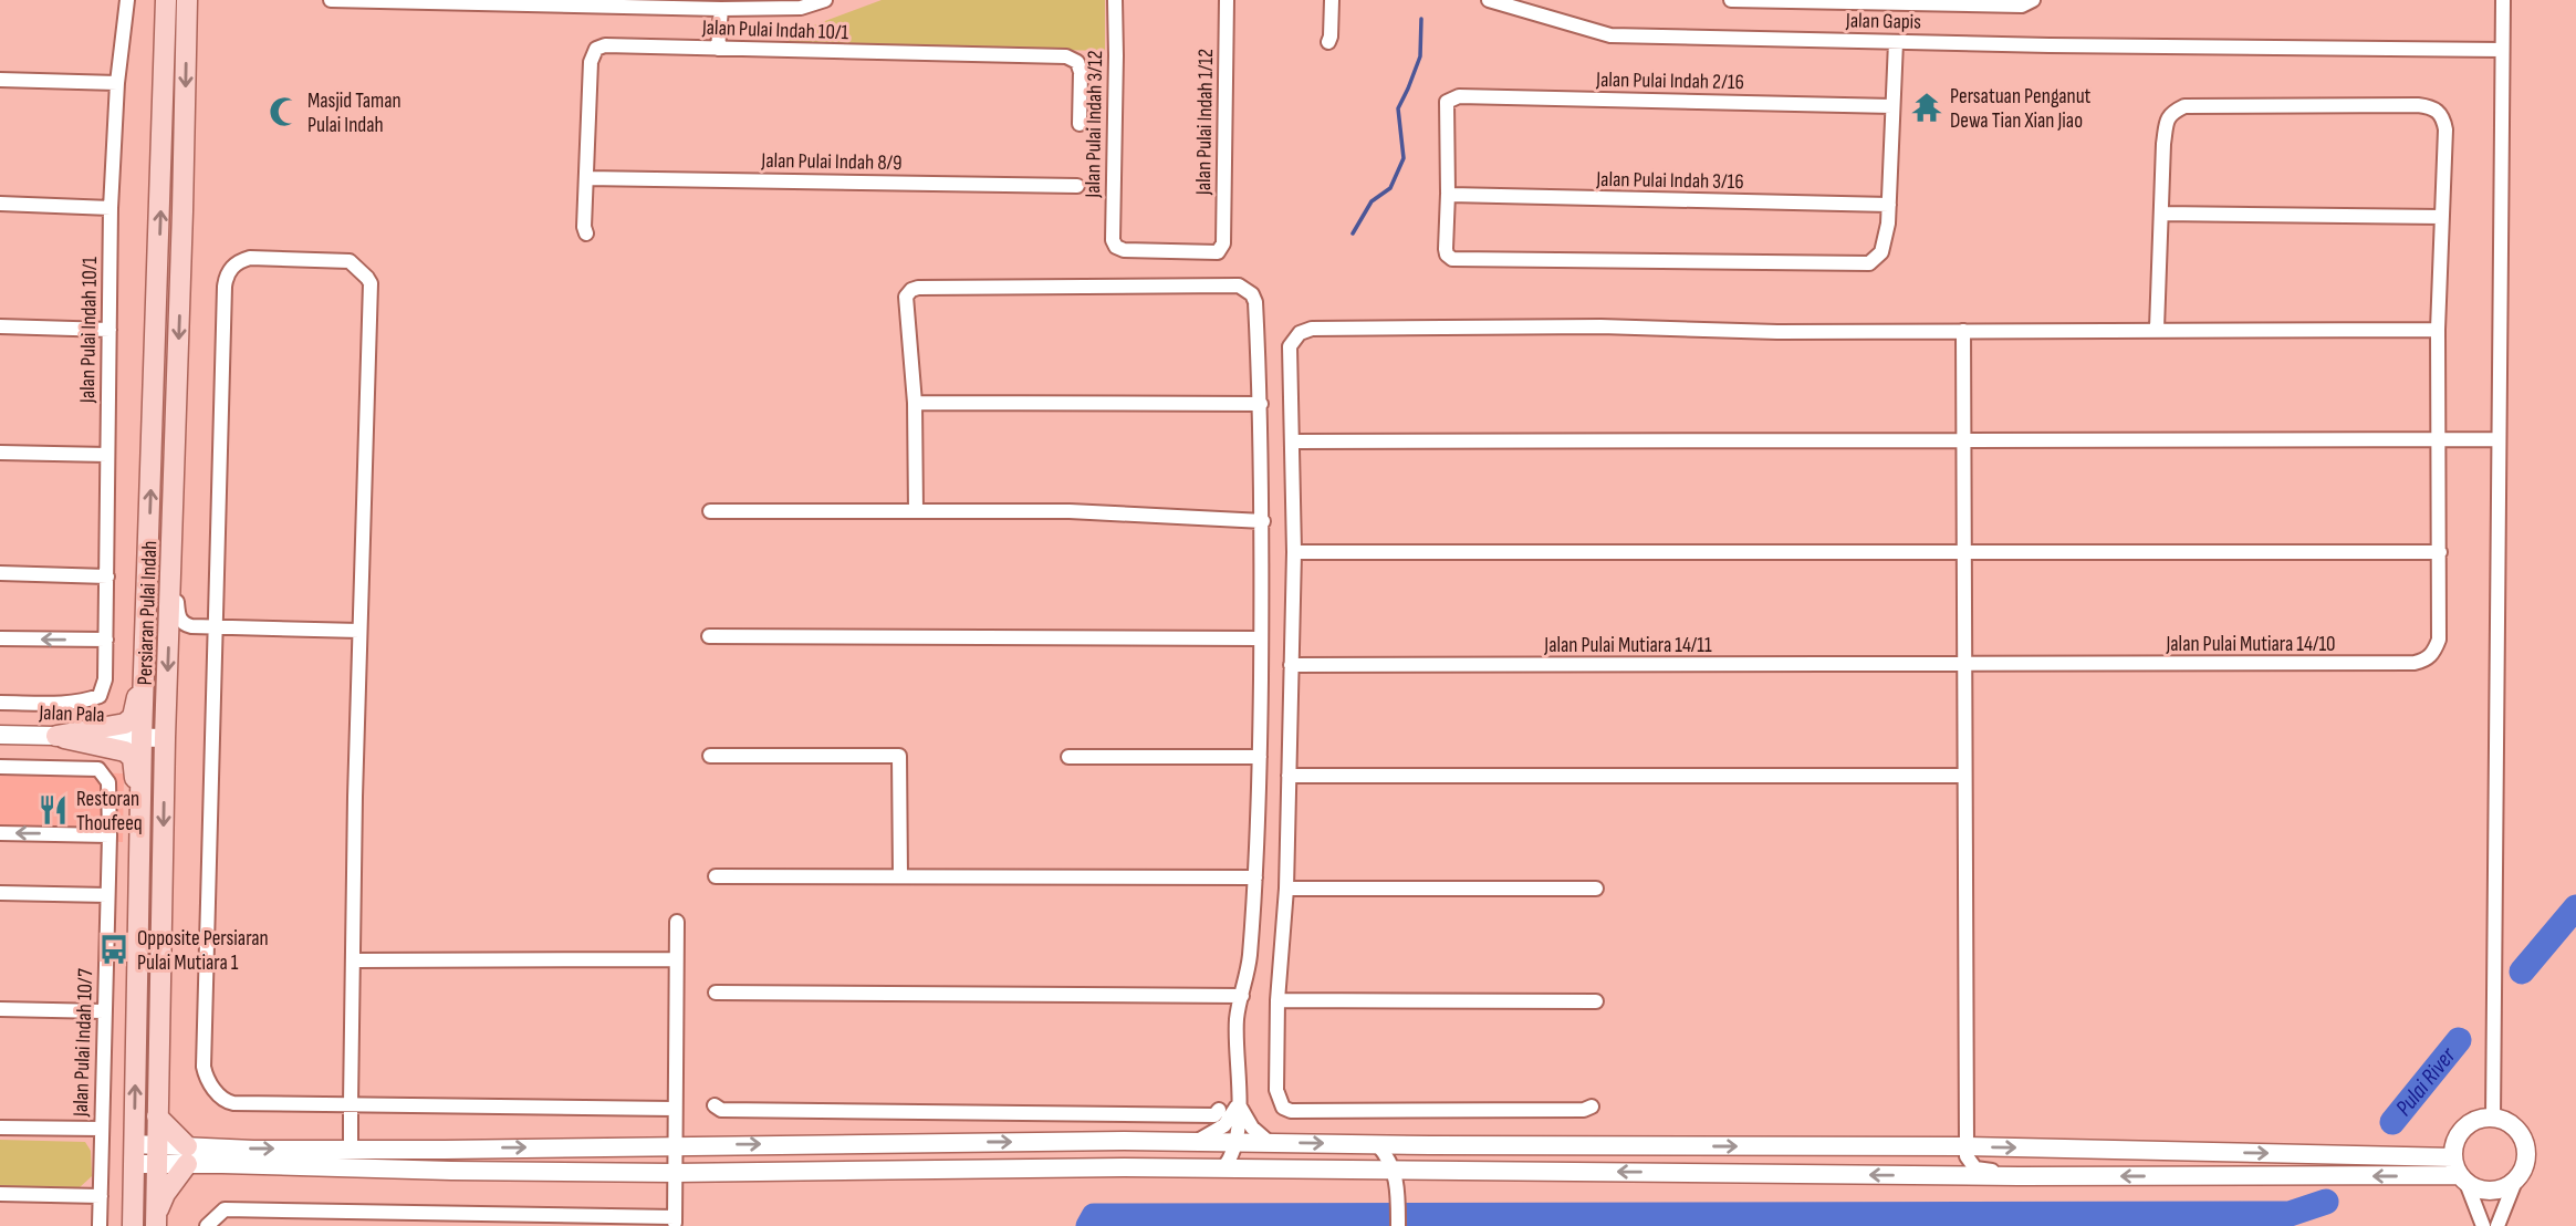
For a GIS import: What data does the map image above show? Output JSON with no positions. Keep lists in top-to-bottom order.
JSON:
{
  "streets": {
    "main road": ["Persiaran Pulai Indah"],
    "street": [
      "Jalan Gapis",
      "Jalan Pulai Indah 10/1",
      "Jalan Pulai Indah 2/16",
      "Jalan Pulai Indah 1/12",
      "Jalan Pulai Indah 3/12",
      "Jalan Pulai Indah 8/9",
      "Jalan Pulai Indah 3/16",
      "Jalan Pulai Mutiara 14/10",
      "Jalan Pulai Mutiara 14/11",
      "Jalan Pala",
      "Jalan Pulai Indah 10/7"
    ]
  },
  "crossings": [
    ["Jalan Pulai Indah 10/1", "Jalan Pulai Indah 8/9"],
    ["Jalan Pulai Indah 2/16", "Jalan Pulai Indah 3/16"],
    ["Jalan Pulai Indah 1/12", "Jalan Pulai Indah 3/12"],
    ["Persiaran Pulai Indah", "Jalan Pala"],
    ["Jalan Pulai Mutiara 14/10", "Jalan Pulai Mutiara 14/11"]
  ],
  "water": ["Pulai River"],
  "places": {
    "temple": ["Persatuan Penganut Dewa Tian Xian Jiao"],
    "mosque": ["Masjid Taman Pulai Indah"],
    "restaurant": ["Restoran Thoufeeq"],
    "bus stop": ["Opposite Persiaran Pulai Mutiara 1"]
  }
}
